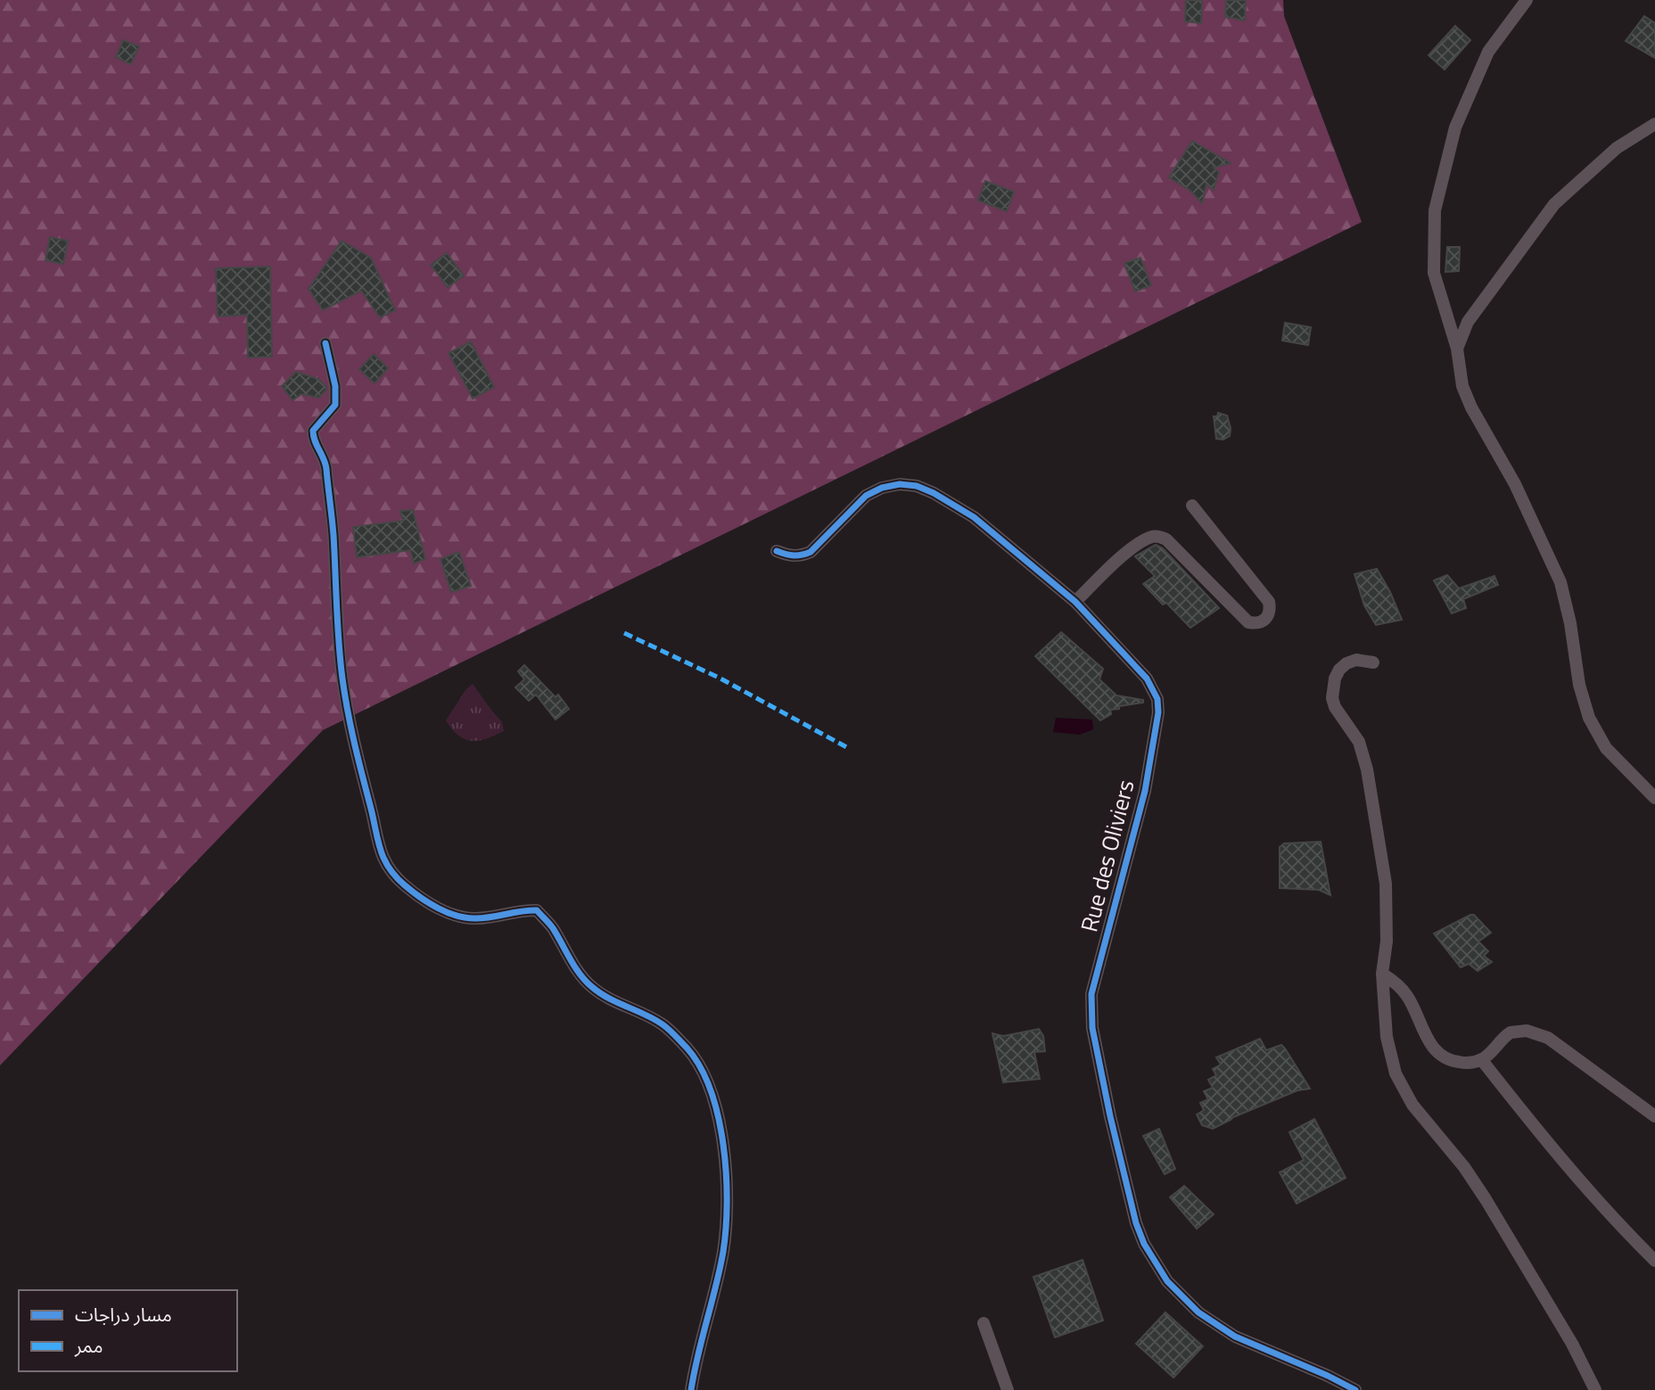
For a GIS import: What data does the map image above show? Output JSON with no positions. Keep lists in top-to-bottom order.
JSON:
{
  "streets": {
    "street": ["Rue des Oliviers"]
  },
  "legend": ["مسار دراجات", "ممر"]
}
